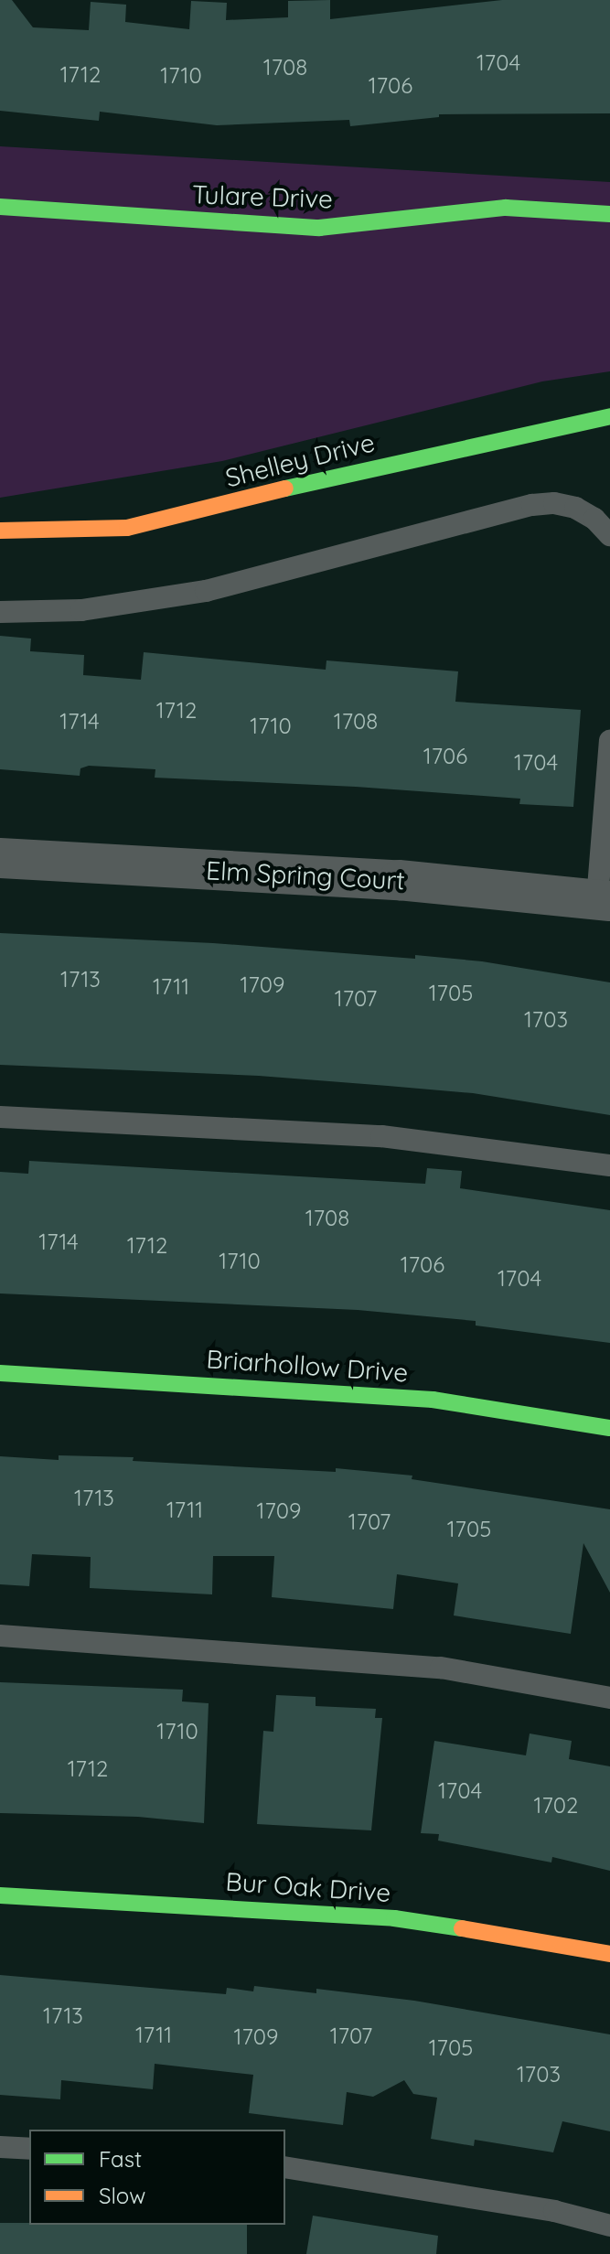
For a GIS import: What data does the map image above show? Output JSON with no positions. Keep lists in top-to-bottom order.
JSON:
{
  "streets": {
    "street": [
      "Tulare Drive",
      "Shelley Drive",
      "Elm Spring Court",
      "Briarhollow Drive",
      "Bur Oak Drive"
    ]
  },
  "house_numbers": [
    "1704",
    "1708",
    "1712",
    "1710",
    "1706",
    "1712",
    "1714",
    "1708",
    "1710",
    "1706",
    "1704",
    "1713",
    "1709",
    "1711",
    "1705",
    "1707",
    "1703",
    "1708",
    "1714",
    "1712",
    "1710",
    "1706",
    "1704",
    "1713",
    "1711",
    "1709",
    "1707",
    "1705",
    "1710",
    "1712",
    "1704",
    "1702",
    "1713",
    "1711",
    "1707",
    "1709",
    "1705",
    "1703"
  ],
  "legend": ["Fast", "Slow"]
}
